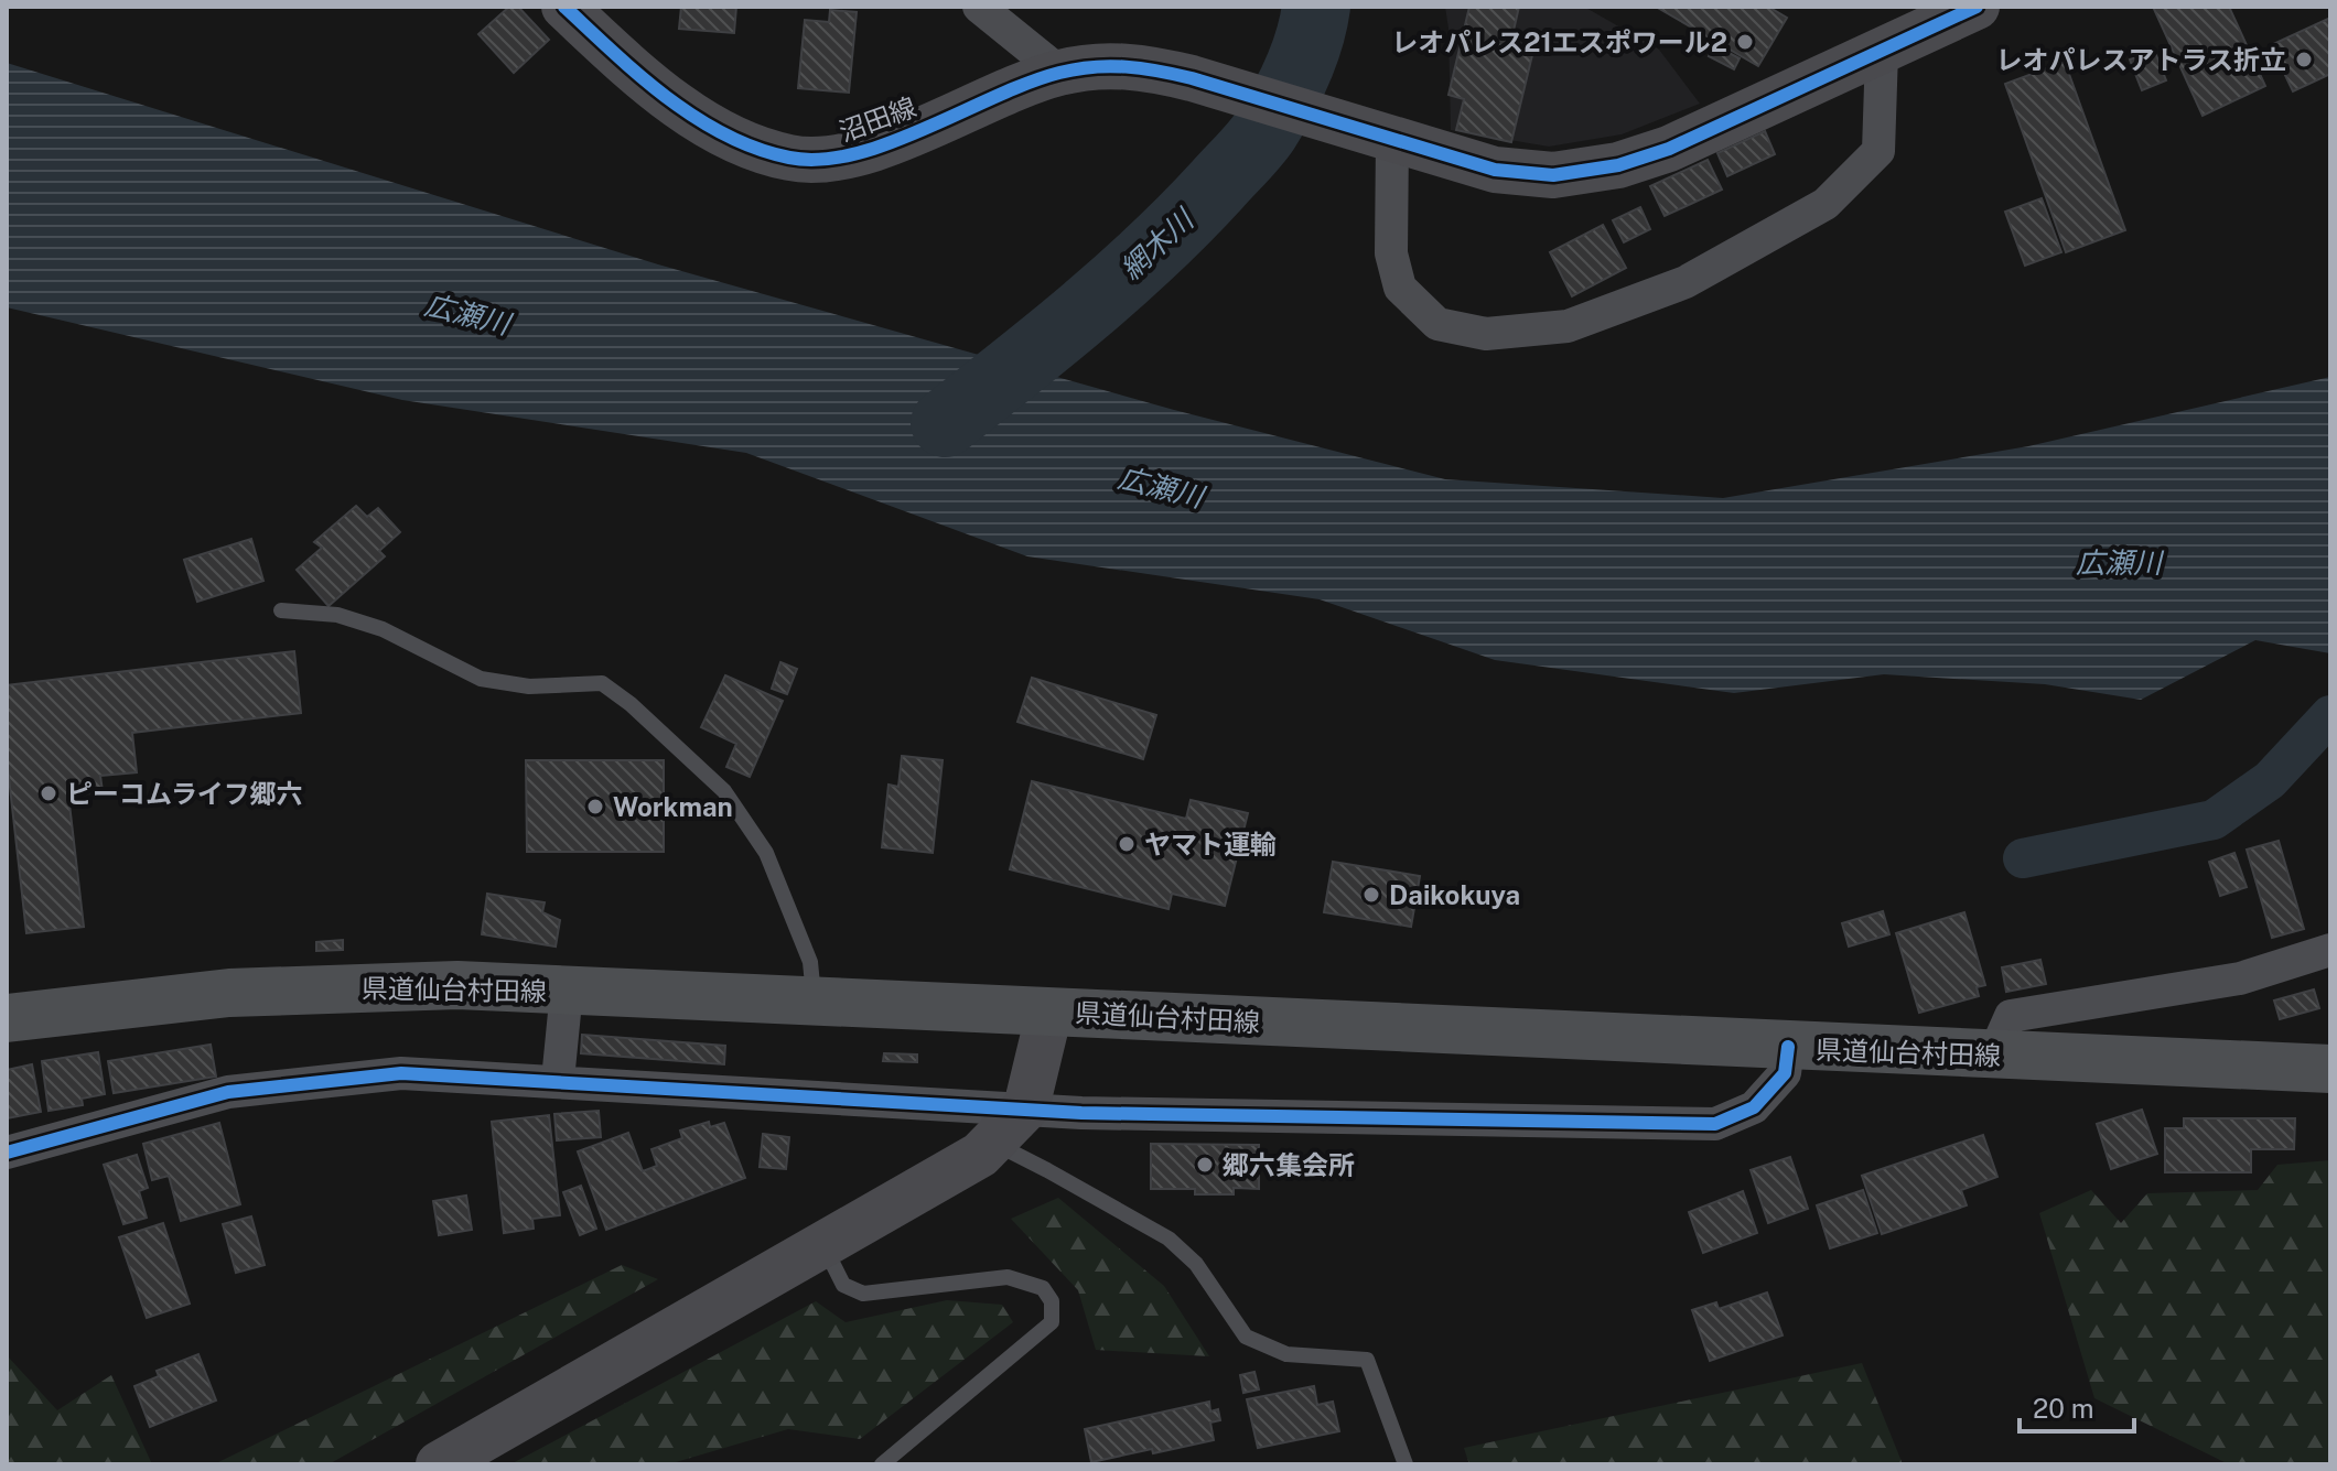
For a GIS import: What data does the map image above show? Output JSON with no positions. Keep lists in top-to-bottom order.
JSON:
{
  "streets": {
    "main road": ["県道仙台村田線"],
    "street": ["沼田線"]
  },
  "water": ["網木川", "広瀬川"],
  "places": [
    "レオパレス21エスポワール2",
    "レオパレスアトラス折立",
    "ピーコムライフ郷六",
    "Workman",
    "ヤマト運輸",
    "Daikokuya",
    "郷六集会所"
  ],
  "scale_bar": "20 m"
}
